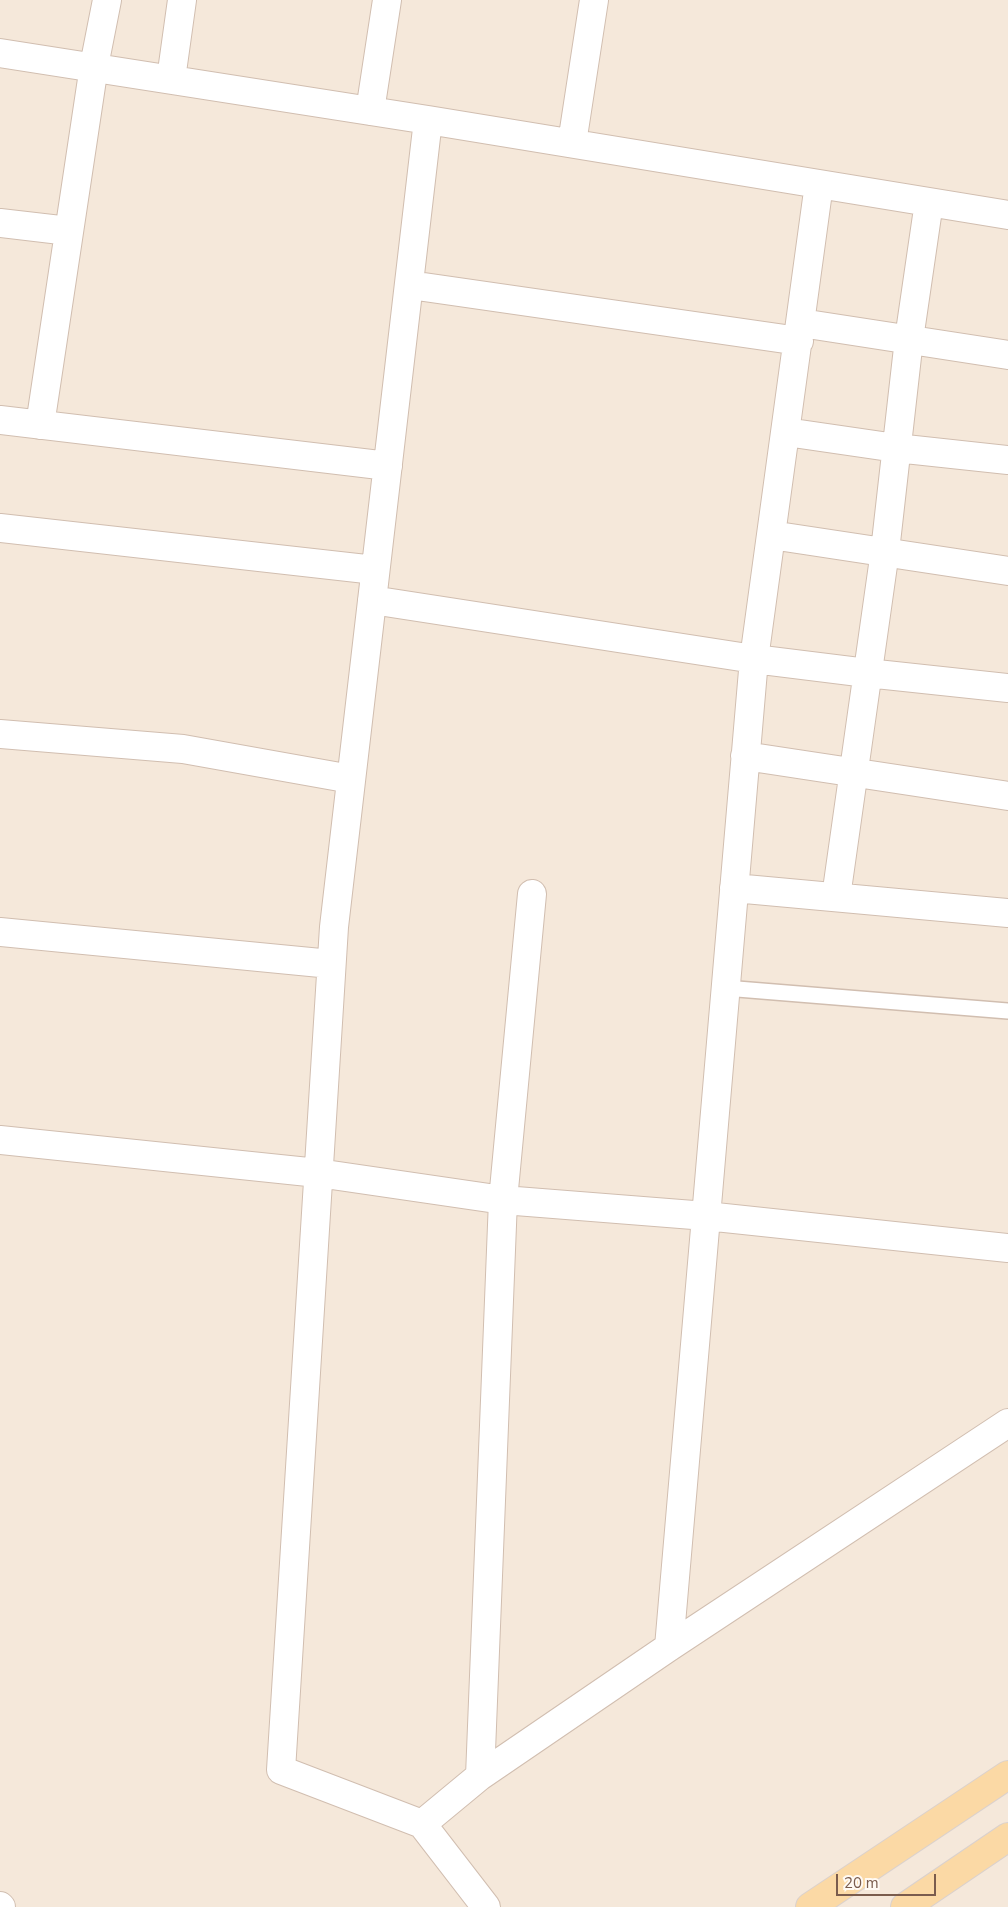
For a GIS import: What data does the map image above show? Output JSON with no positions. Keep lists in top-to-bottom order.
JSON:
{
  "scale_bar": "20 m"
}
